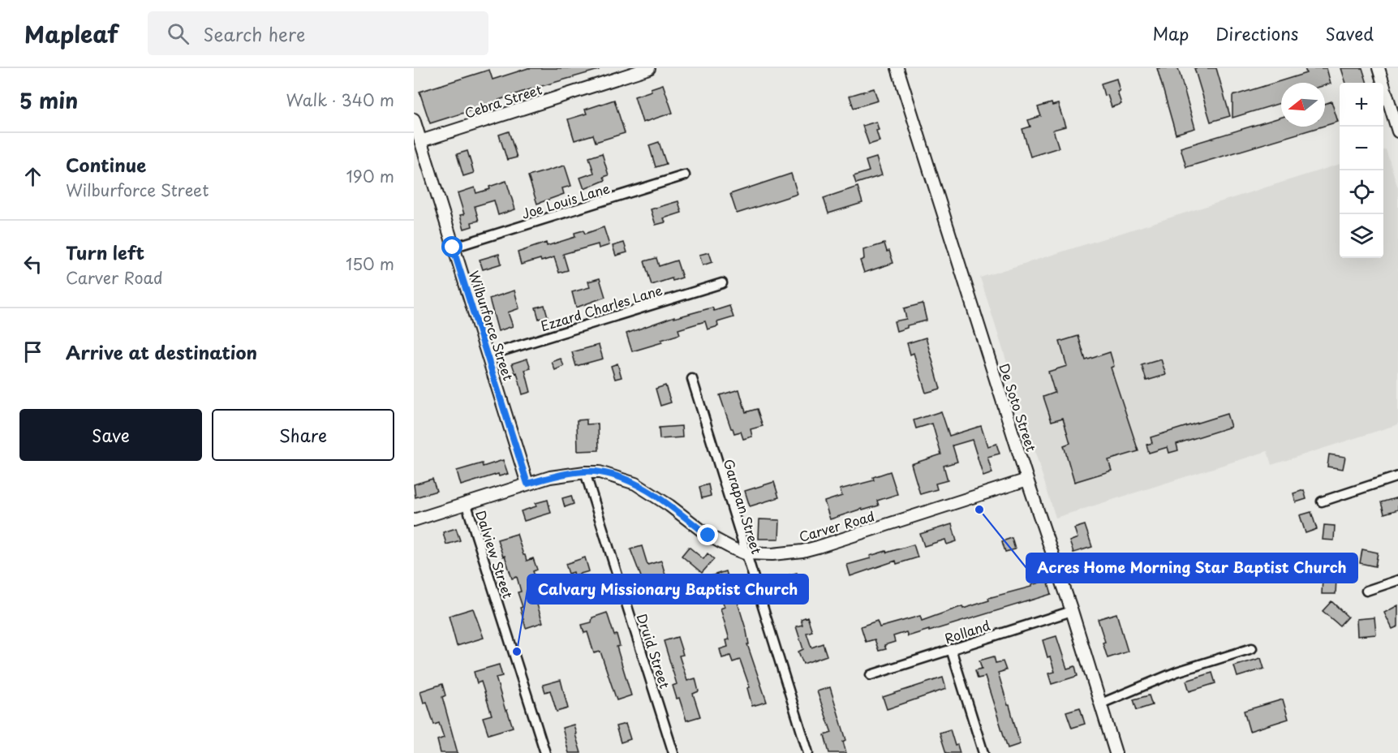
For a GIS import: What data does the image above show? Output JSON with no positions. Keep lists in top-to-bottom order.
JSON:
{
  "streets": {
    "street": [
      "Cebra Street",
      "Joe Louis Lane",
      "Ezzard Charles Lane",
      "Wilburforce Street",
      "De Soto Street",
      "Garapan Street",
      "Carver Road",
      "Dalview Street",
      "Rolland",
      "Druid Street"
    ]
  },
  "crossings": [
    ["Cebra Street", "Wilburforce Street"],
    ["Joe Louis Lane", "Wilburforce Street"],
    ["Ezzard Charles Lane", "Wilburforce Street"],
    ["Wilburforce Street", "Carver Road"],
    ["De Soto Street", "Carver Road"],
    ["De Soto Street", "Rolland"],
    ["Garapan Street", "Carver Road"],
    ["Carver Road", "Dalview Street"],
    ["Carver Road", "Druid Street"]
  ],
  "places": ["Acres Home Morning Star Baptist Church", "Calvary Missionary Baptist Church"],
  "north": "left",
  "page": {
    "header": "Mapleaf",
    "search": "Search here",
    "nav": ["Map", "Directions", "Saved"],
    "heading": ["5 min", "Walk · 340 m"],
    "map_buttons": ["+", "−"],
    "list": [
      ["Continue", "Wilburforce Street", "190 m"],
      ["Turn left", "Carver Road", "150 m"],
      "Arrive at destination"
    ],
    "buttons": ["Save", "Share"]
  }
}
